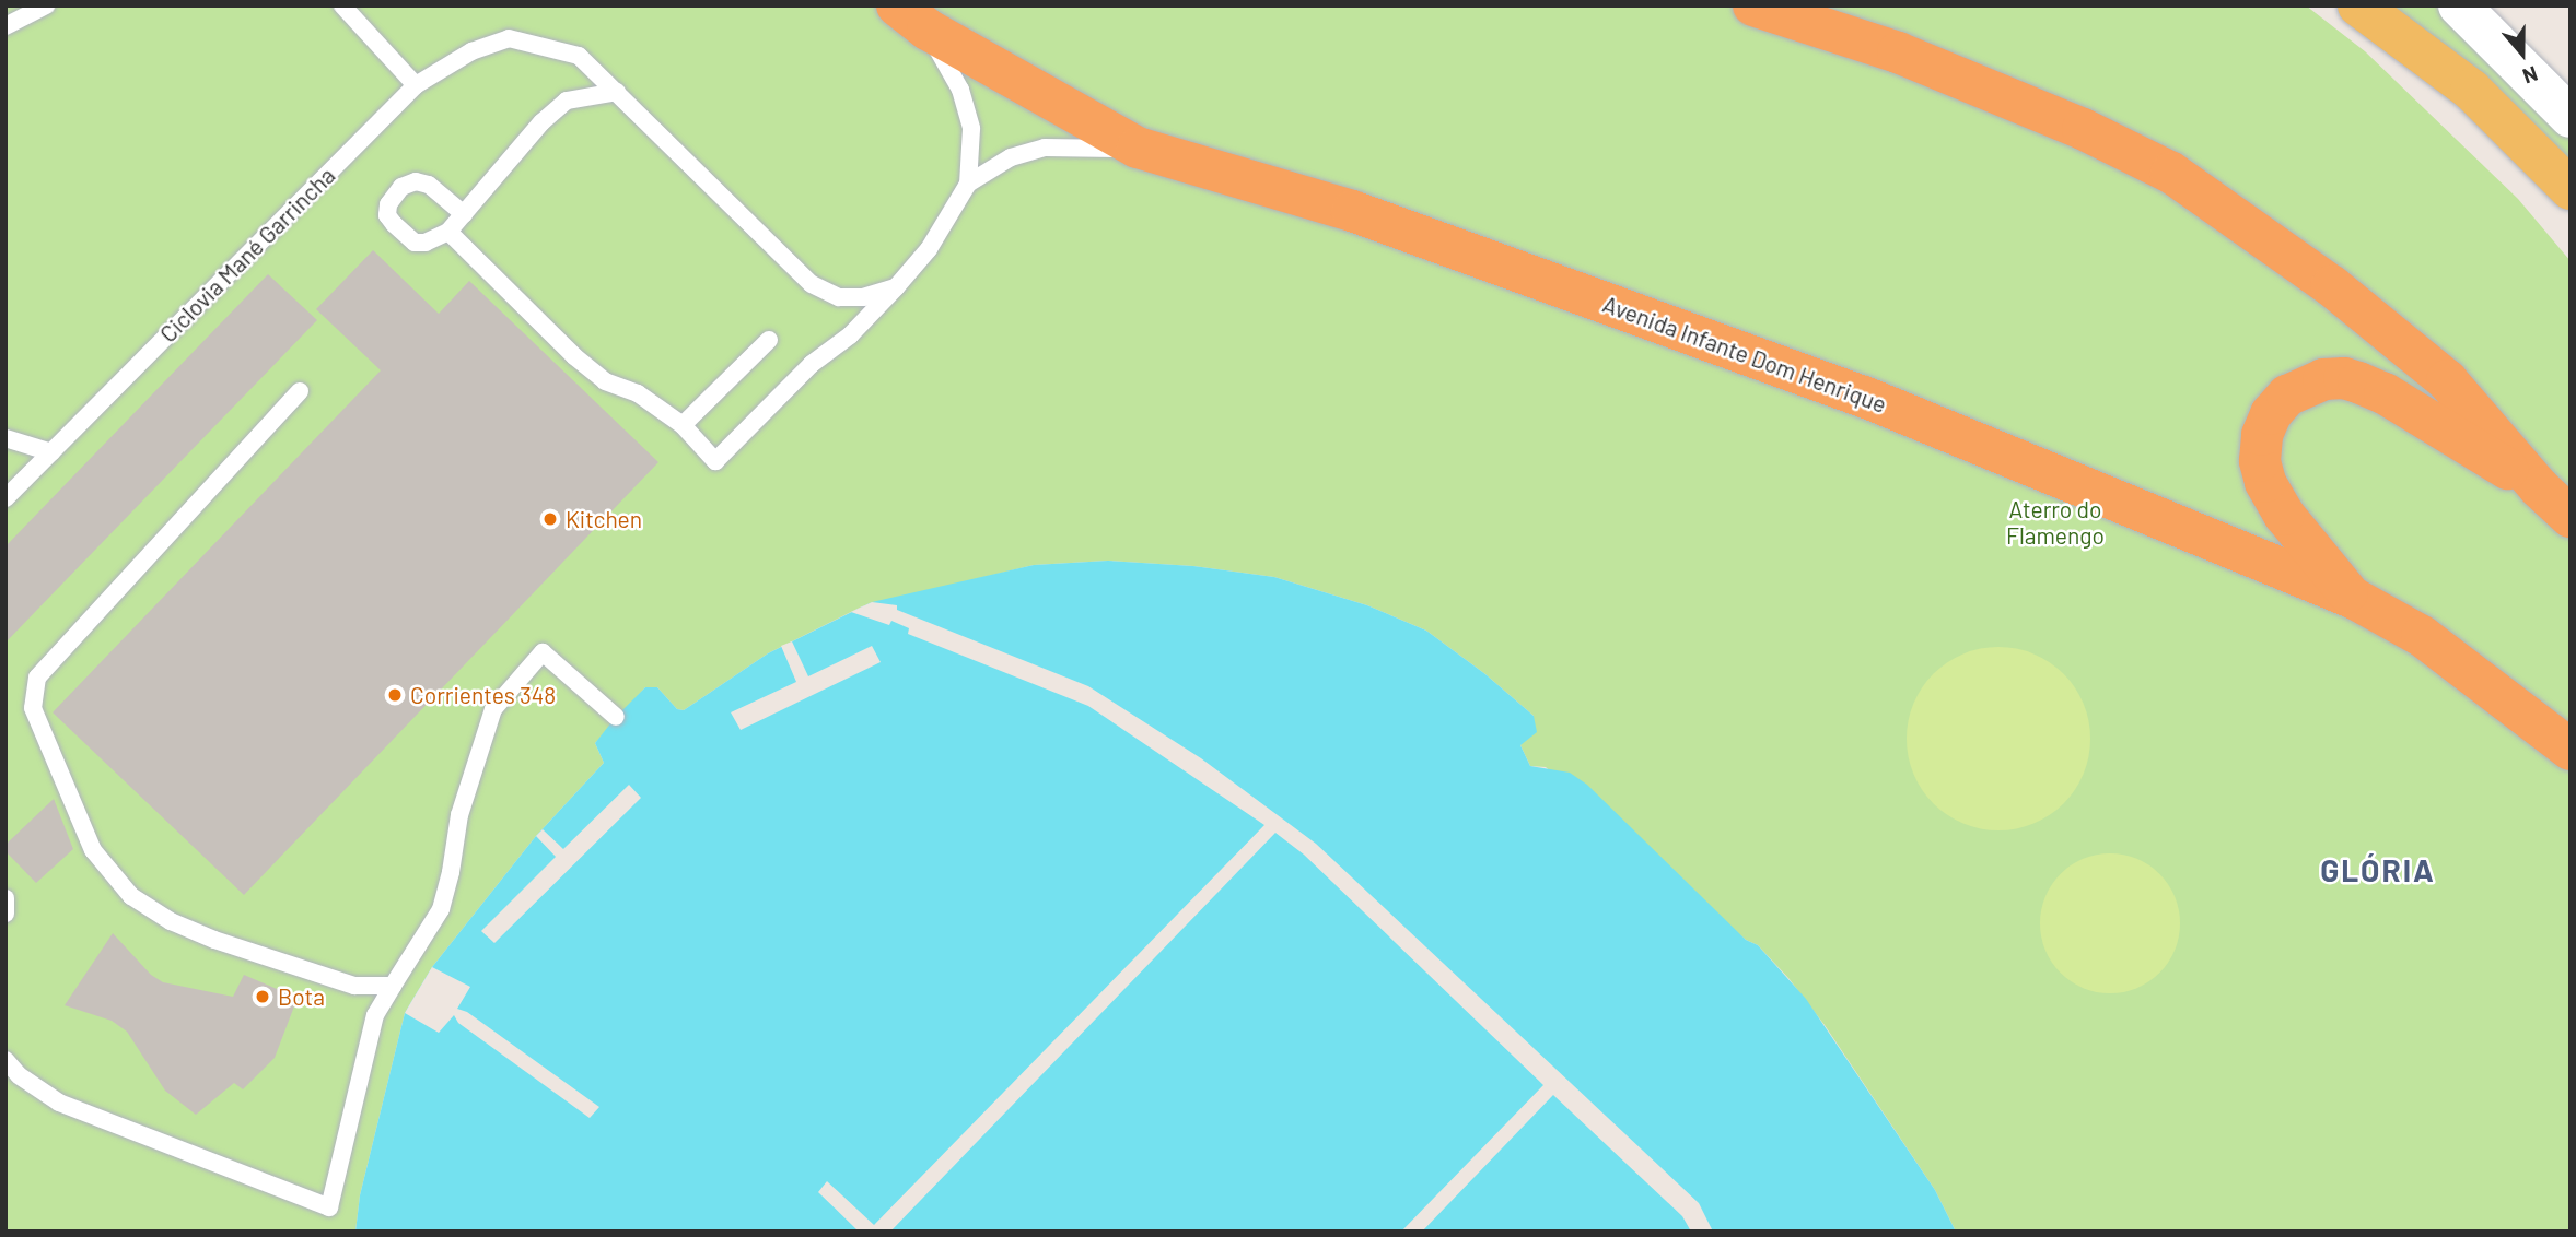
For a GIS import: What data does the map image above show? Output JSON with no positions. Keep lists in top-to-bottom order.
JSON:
{
  "streets": {
    "highway": ["Avenida Infante Dom Henrique"],
    "lane": ["Ciclovia Mané Garrincha"]
  },
  "districts": ["GLÓRIA"],
  "parks": ["Aterro do Flamengo"],
  "places": ["Kitchen", "Corrientes 348", "Bota"],
  "north": "bottom"
}
